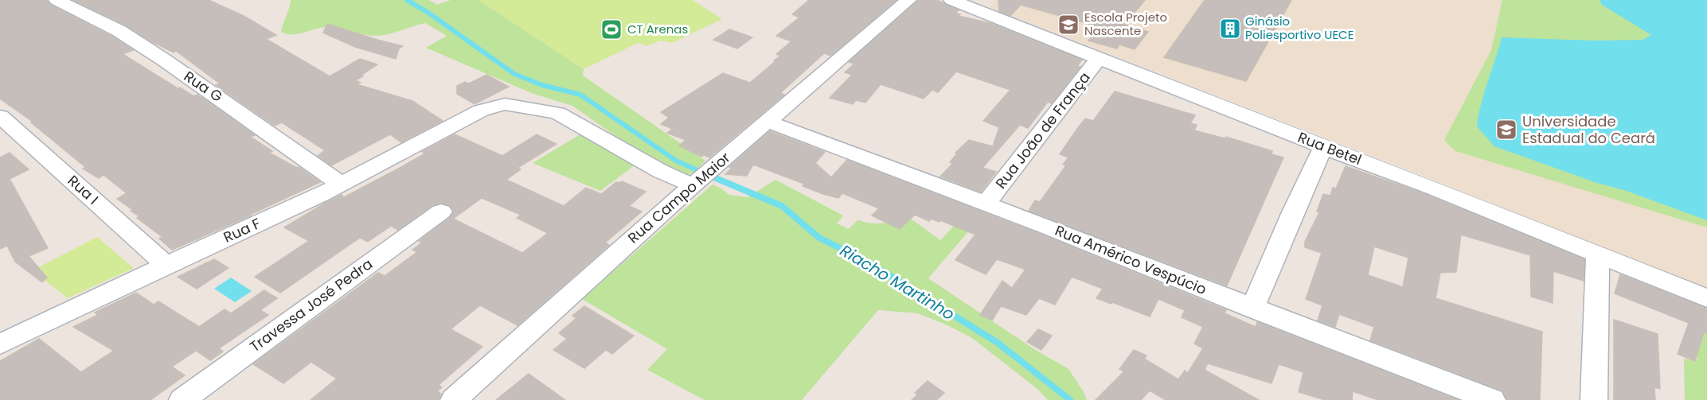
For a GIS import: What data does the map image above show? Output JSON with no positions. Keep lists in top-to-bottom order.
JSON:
{
  "streets": {
    "street": [
      "Rua G",
      "Rua João de França",
      "Rua Betel",
      "Rua I",
      "Rua Campo Maior",
      "Rua F",
      "Rua Américo Vespúcio",
      "Travessa José Pedra"
    ]
  },
  "crossings": [
    ["Rua G", "Rua F"],
    ["Rua João de França", "Rua Betel"],
    ["Rua João de França", "Rua Américo Vespúcio"],
    ["Rua I", "Rua F"],
    ["Rua Campo Maior", "Rua F"],
    ["Rua Campo Maior", "Rua Américo Vespúcio"]
  ],
  "water": ["Riacho Martinho"],
  "places": {
    "school or university": ["Escola Projeto Nascente", "Universidade Estadual do Ceará"],
    "building": ["Ginásio Poliesportivo UECE"],
    "sports": ["CT Arenas"]
  }
}
